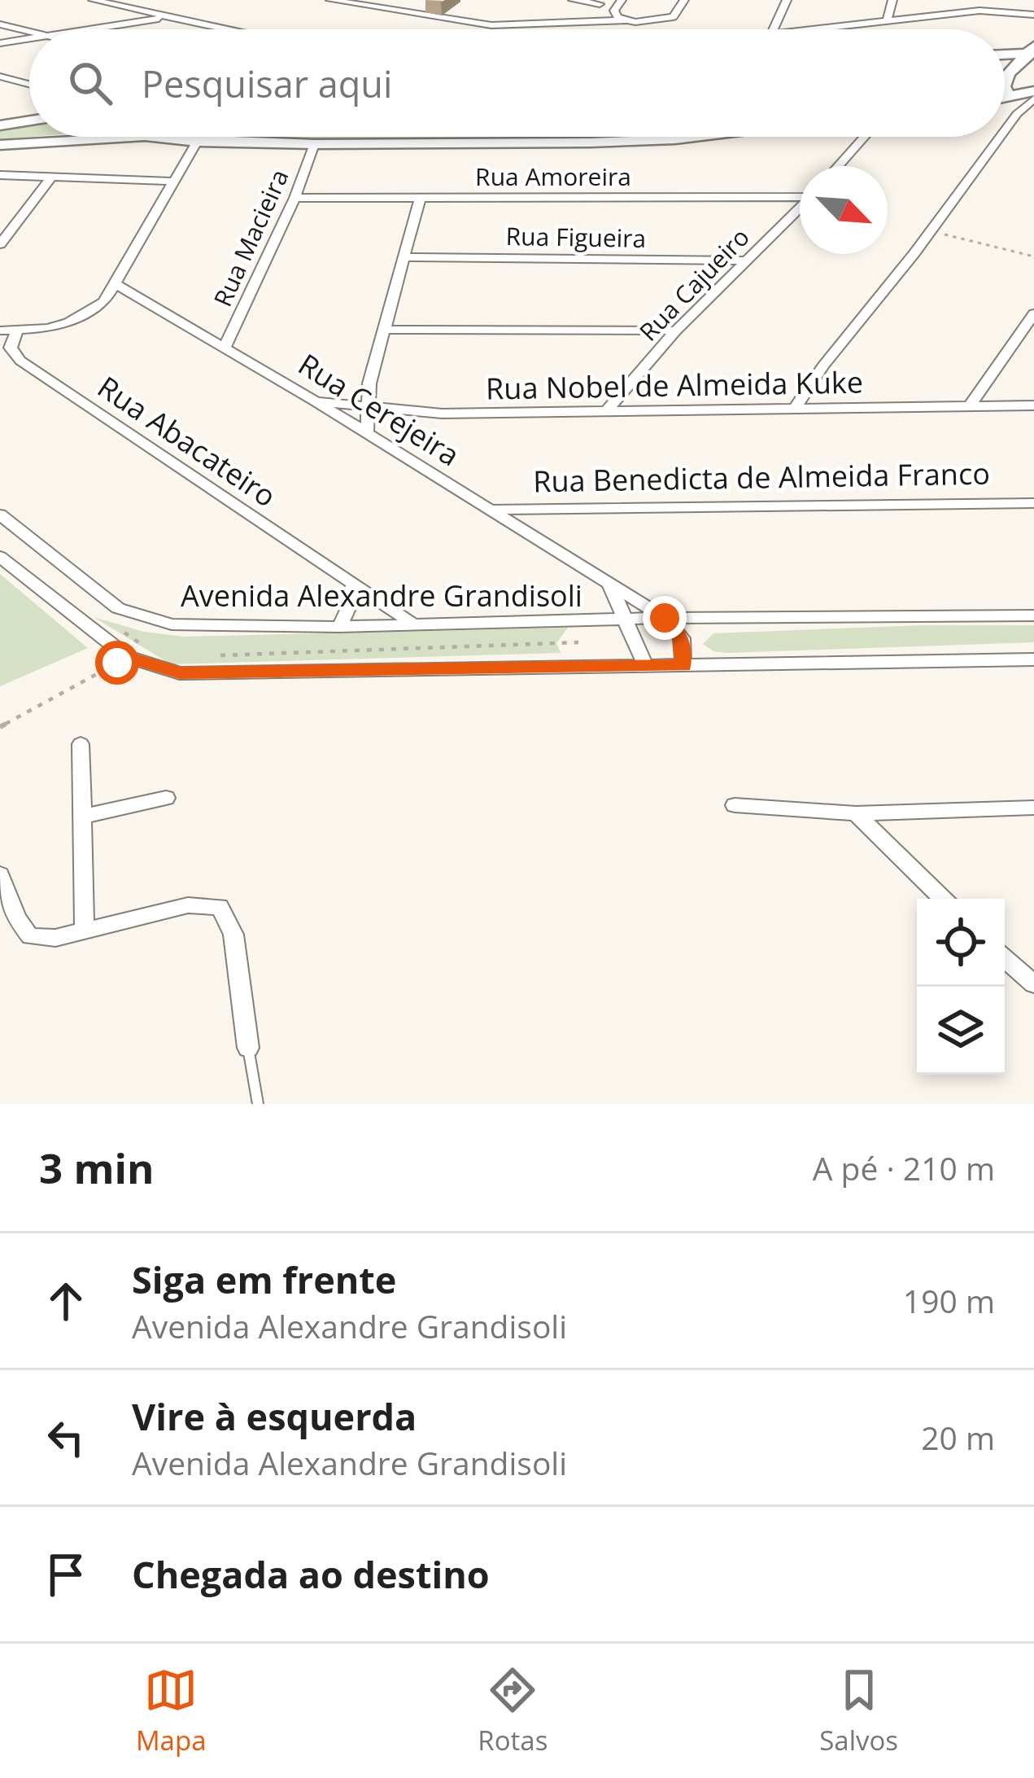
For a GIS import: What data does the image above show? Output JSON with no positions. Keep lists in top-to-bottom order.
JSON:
{
  "streets": {
    "street": [
      "Rua Amoreira",
      "Rua Figueira",
      "Rua Macieira",
      "Rua Cajueiro",
      "Rua Nobel de Almeida Kuke",
      "Rua Cerejeira",
      "Rua Abacateiro",
      "Rua Benedicta de Almeida Franco",
      "Avenida Alexandre Grandisoli"
    ]
  },
  "crossings": [
    ["Rua Amoreira", "Rua Macieira"],
    ["Rua Figueira", "Rua Cajueiro"],
    ["Rua Macieira", "Rua Cerejeira"],
    ["Rua Cajueiro", "Rua Nobel de Almeida Kuke"],
    ["Rua Nobel de Almeida Kuke", "Rua Cerejeira"],
    ["Rua Cerejeira", "Rua Benedicta de Almeida Franco"],
    ["Rua Cerejeira", "Avenida Alexandre Grandisoli"],
    ["Rua Abacateiro", "Avenida Alexandre Grandisoli"]
  ],
  "north": "bottom right",
  "page": {
    "search": "Pesquisar aqui",
    "heading": ["3 min", "A pé · 210 m"],
    "list": [
      ["Siga em frente", "Avenida Alexandre Grandisoli", "190 m"],
      ["Vire à esquerda", "Avenida Alexandre Grandisoli", "20 m"],
      "Chegada ao destino"
    ],
    "nav": ["Mapa", "Rotas", "Salvos"]
  }
}
